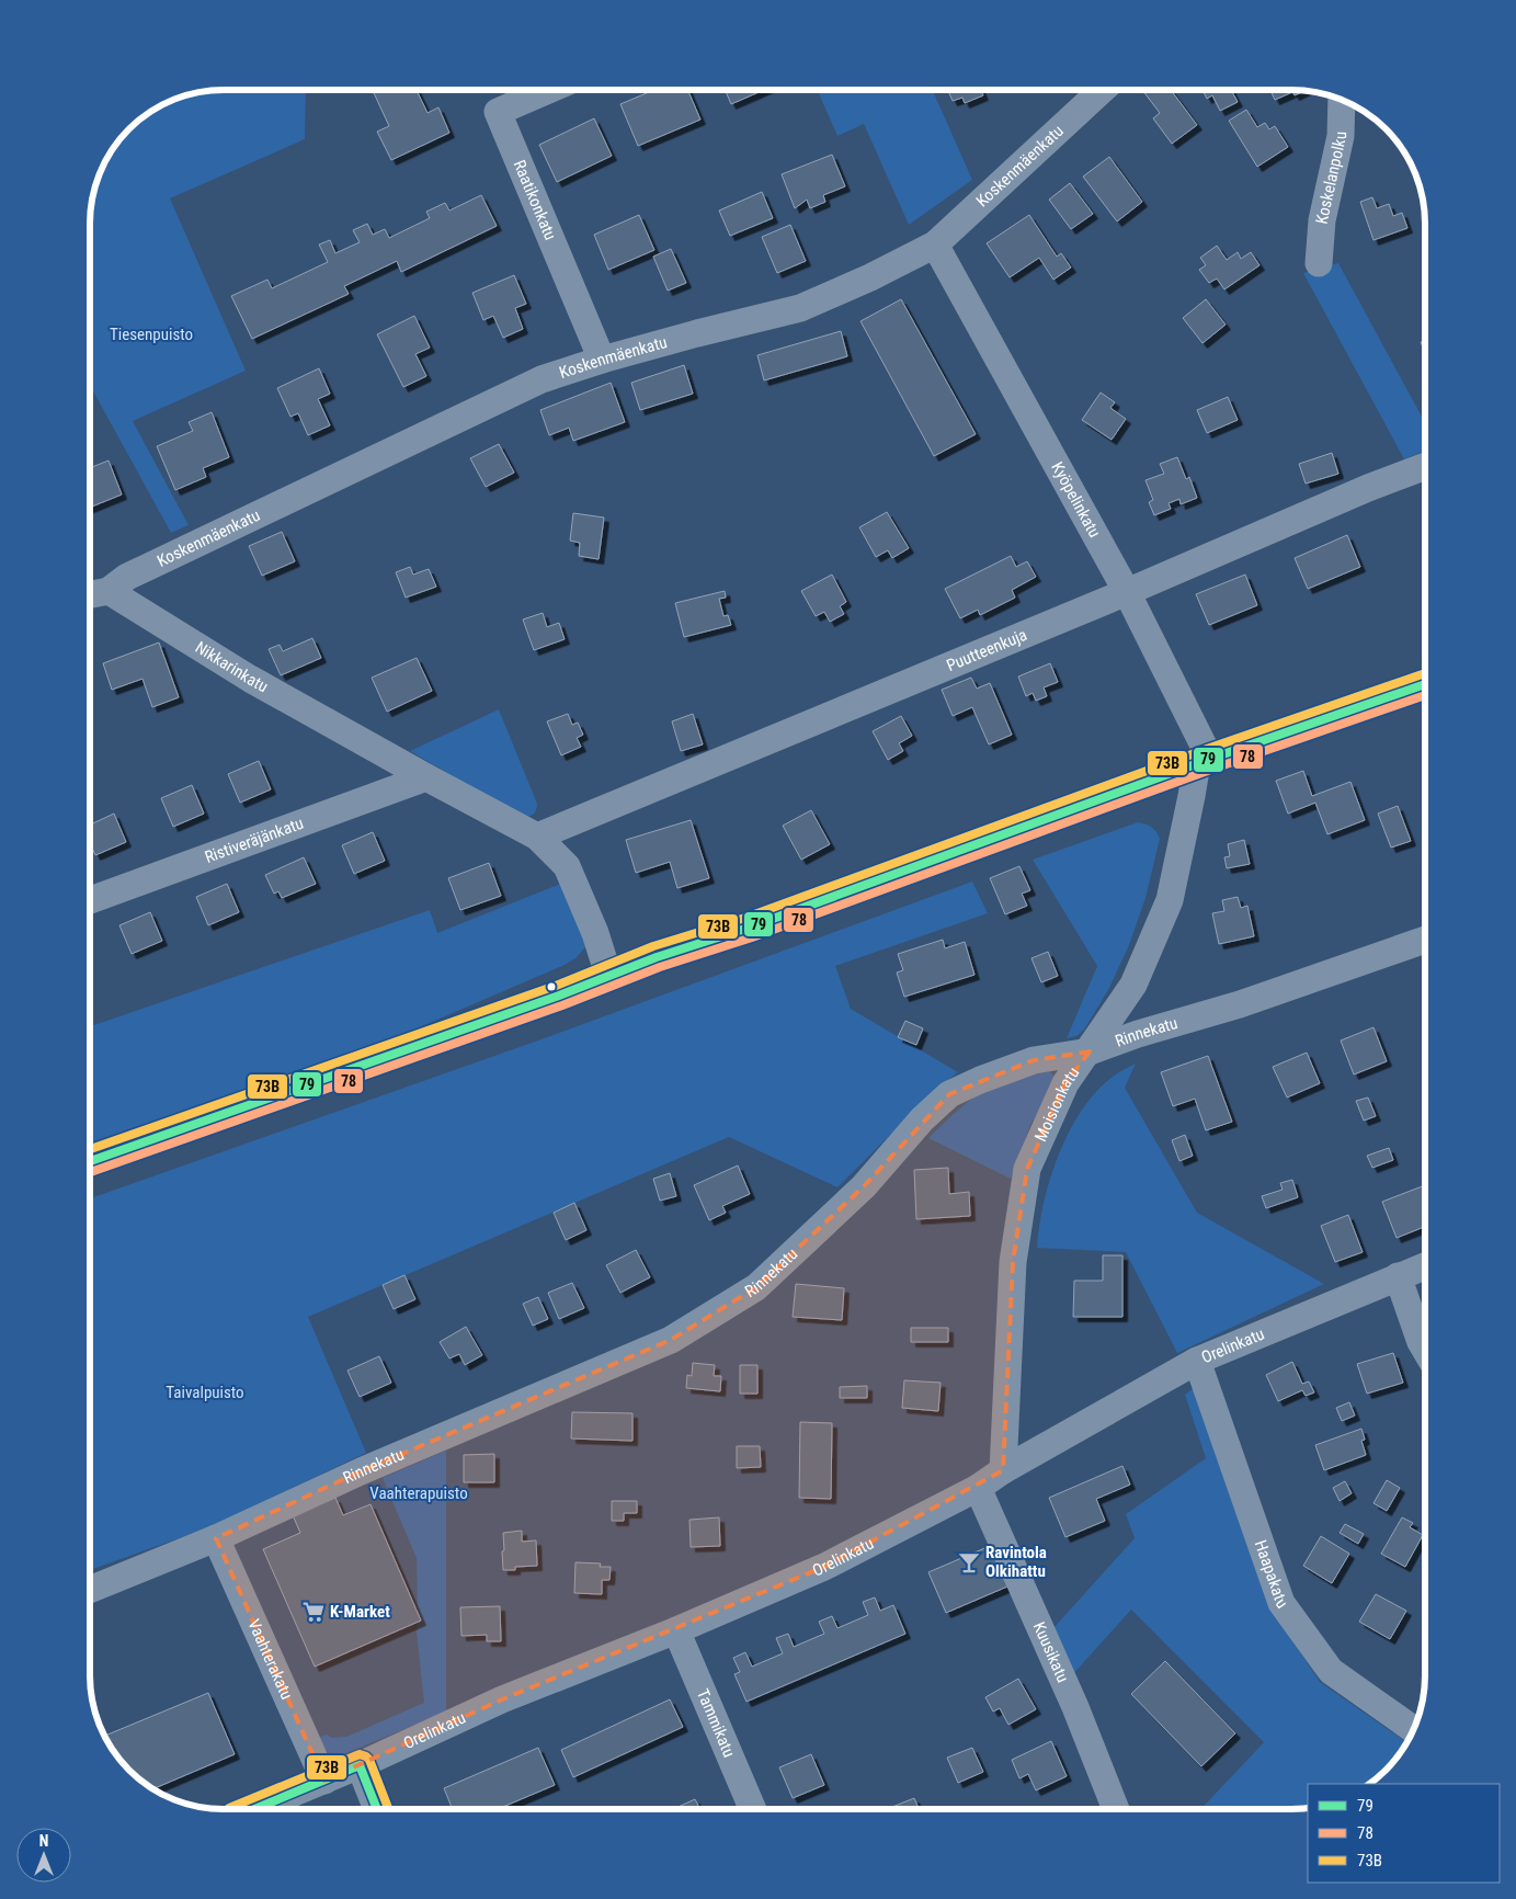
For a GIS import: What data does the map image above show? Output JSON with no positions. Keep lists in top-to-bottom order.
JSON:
{
  "streets": {
    "street": [
      "Koskenmäenkatu",
      "Koskelanpolku",
      "Raatikonkatu",
      "Kyöpelinkatu",
      "Puutteenkuja",
      "Nikkarinkatu",
      "Ristiveräjänkatu",
      "Rinnekatu",
      "Moisionkatu",
      "Orelinkatu",
      "Haapakatu",
      "Kuusikatu",
      "Vaahterakatu",
      "Tammikatu"
    ]
  },
  "crossings": [
    ["Koskenmäenkatu", "Raatikonkatu"],
    ["Koskenmäenkatu", "Kyöpelinkatu"],
    ["Koskenmäenkatu", "Nikkarinkatu"],
    ["Kyöpelinkatu", "Puutteenkuja"],
    ["Kyöpelinkatu", "Moisionkatu"],
    ["Puutteenkuja", "Nikkarinkatu"],
    ["Nikkarinkatu", "Ristiveräjänkatu"],
    ["Rinnekatu", "Moisionkatu"],
    ["Rinnekatu", "Vaahterakatu"],
    ["Moisionkatu", "Orelinkatu"],
    ["Orelinkatu", "Haapakatu"],
    ["Orelinkatu", "Kuusikatu"],
    ["Orelinkatu", "Vaahterakatu"],
    ["Orelinkatu", "Tammikatu"]
  ],
  "parks": ["Tiesenpuisto", "Taivalpuisto", "Vaahterapuisto"],
  "places": {
    "bar": ["Ravintola Olkihattu"],
    "supermarket": ["K-Market"]
  },
  "lines": ["transit line 73B", "transit line 79", "transit line 78"],
  "legend": ["79", "78", "73B"],
  "north": "top"
}
